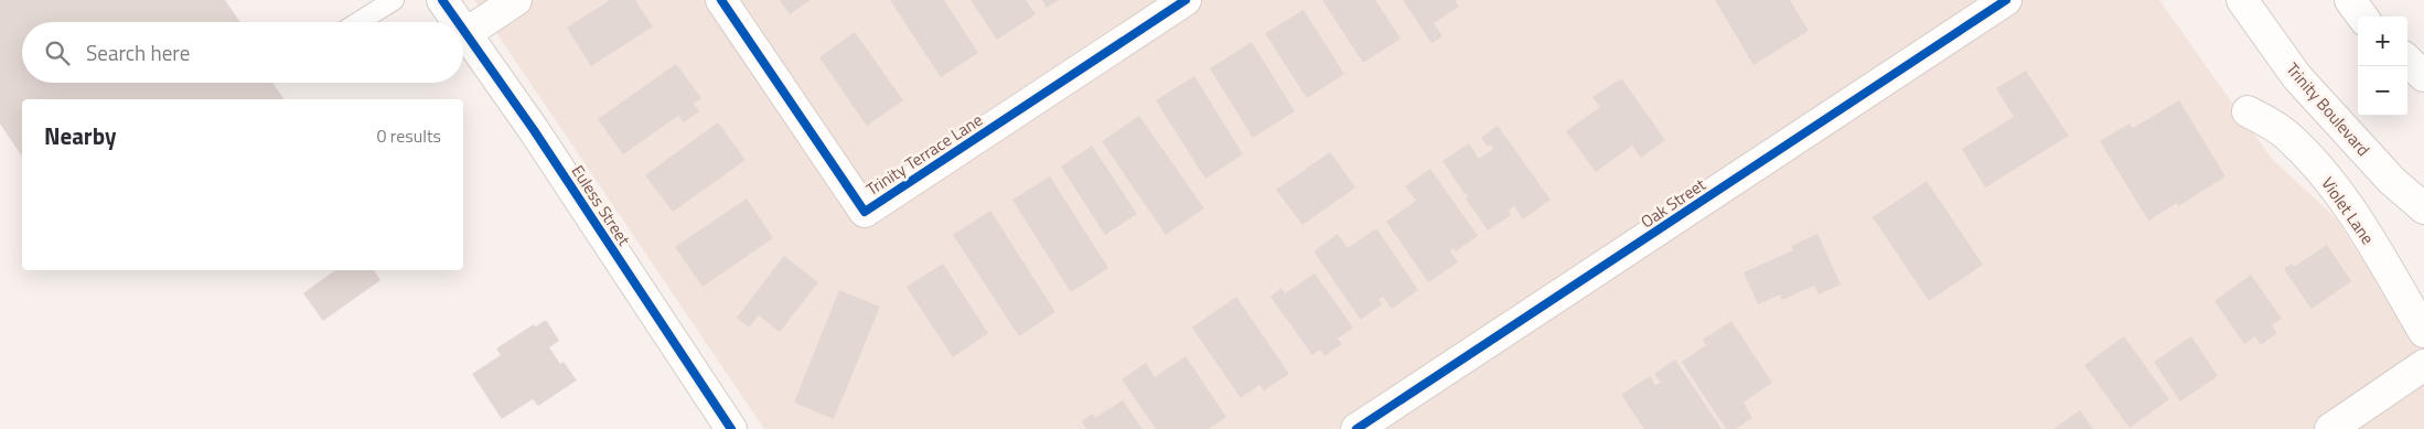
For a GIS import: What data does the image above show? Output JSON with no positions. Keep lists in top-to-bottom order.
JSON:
{
  "streets": {
    "street": [
      "Trinity Boulevard",
      "Trinity Terrace Lane",
      "Oak Street",
      "Euless Street",
      "Violet Lane"
    ]
  },
  "page": {
    "map_buttons": ["+", "−"],
    "search": "Search here",
    "heading": ["Nearby", "0 results"]
  }
}
